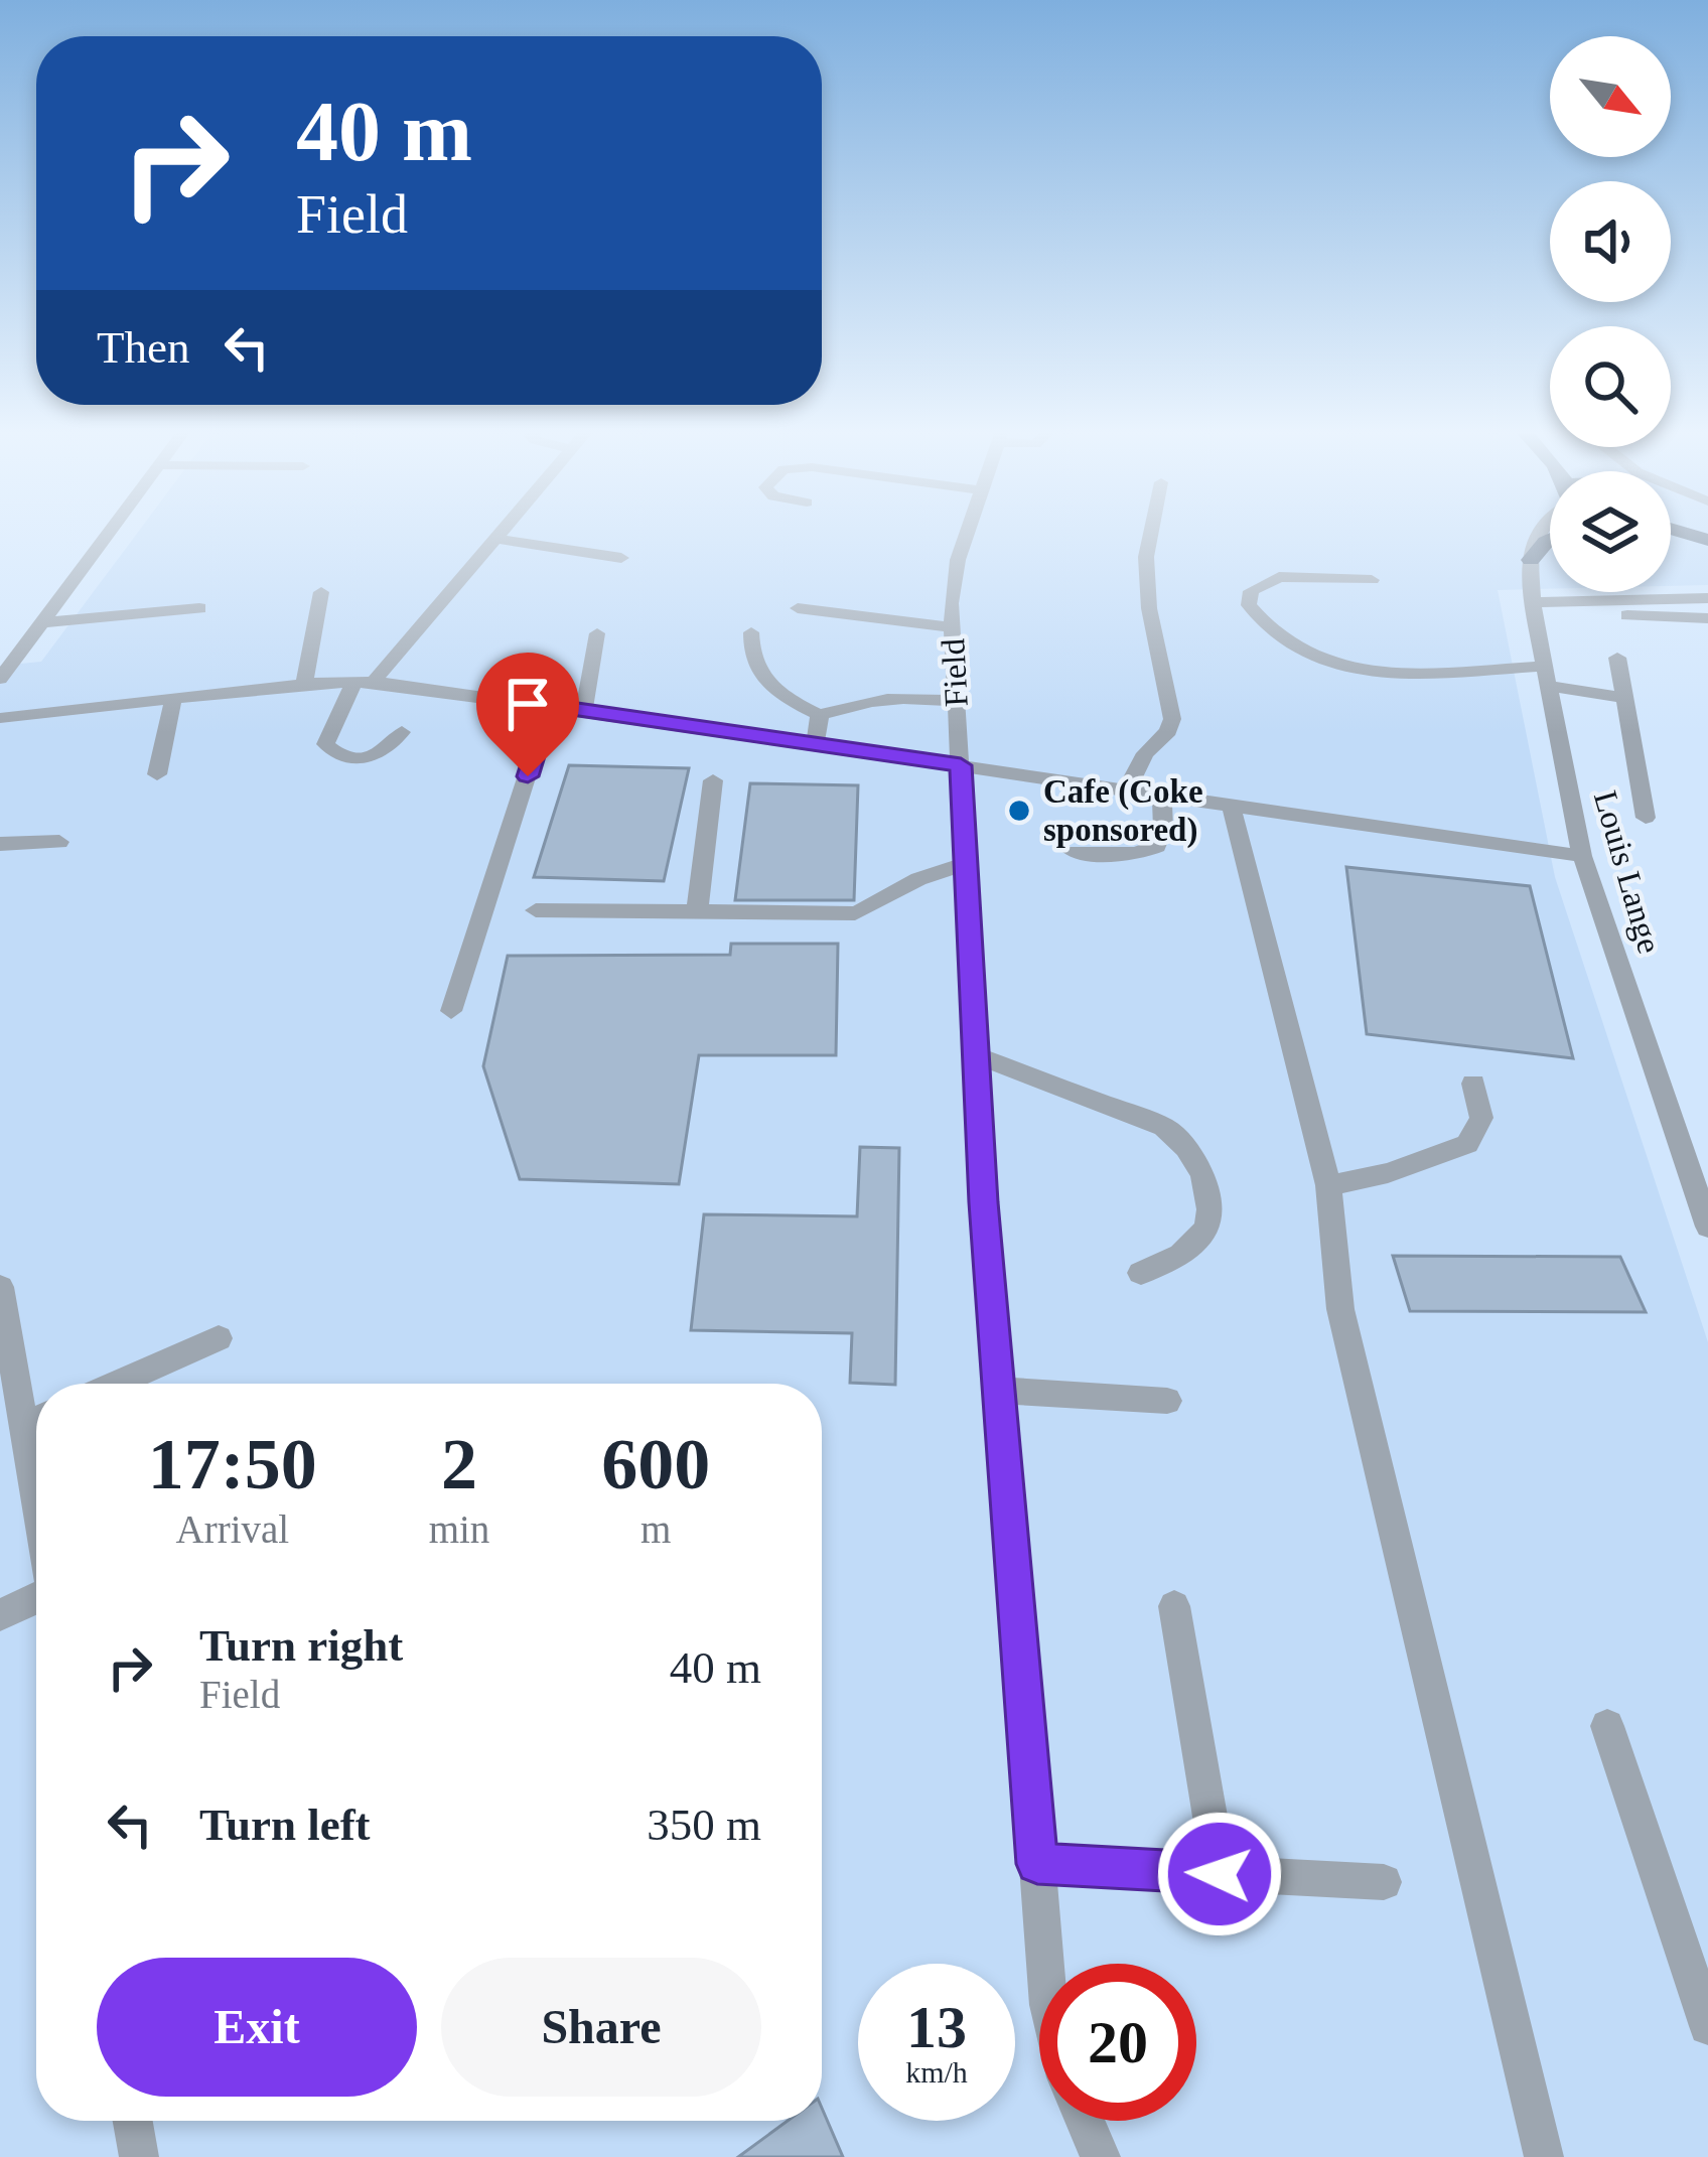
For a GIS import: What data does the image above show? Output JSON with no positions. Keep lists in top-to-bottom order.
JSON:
{
  "streets": {
    "street": ["Field", "Louis Lange"]
  },
  "places": ["Cafe (Coke sponsored)"],
  "north": "bottom right",
  "page": {
    "turn": ["40 m", "Field"],
    "then": "Then",
    "eta": [
      "17:50",
      "Arrival",
      "2",
      "min",
      "600",
      "m"
    ],
    "list": [
      {
        "name": "Turn right",
        "note": "Field",
        "value": "40 m"
      },
      {
        "name": "Turn left",
        "value": "350 m"
      }
    ],
    "buttons": ["Exit", "Share"],
    "speed": "13 km/h",
    "limit": "20"
  }
}
